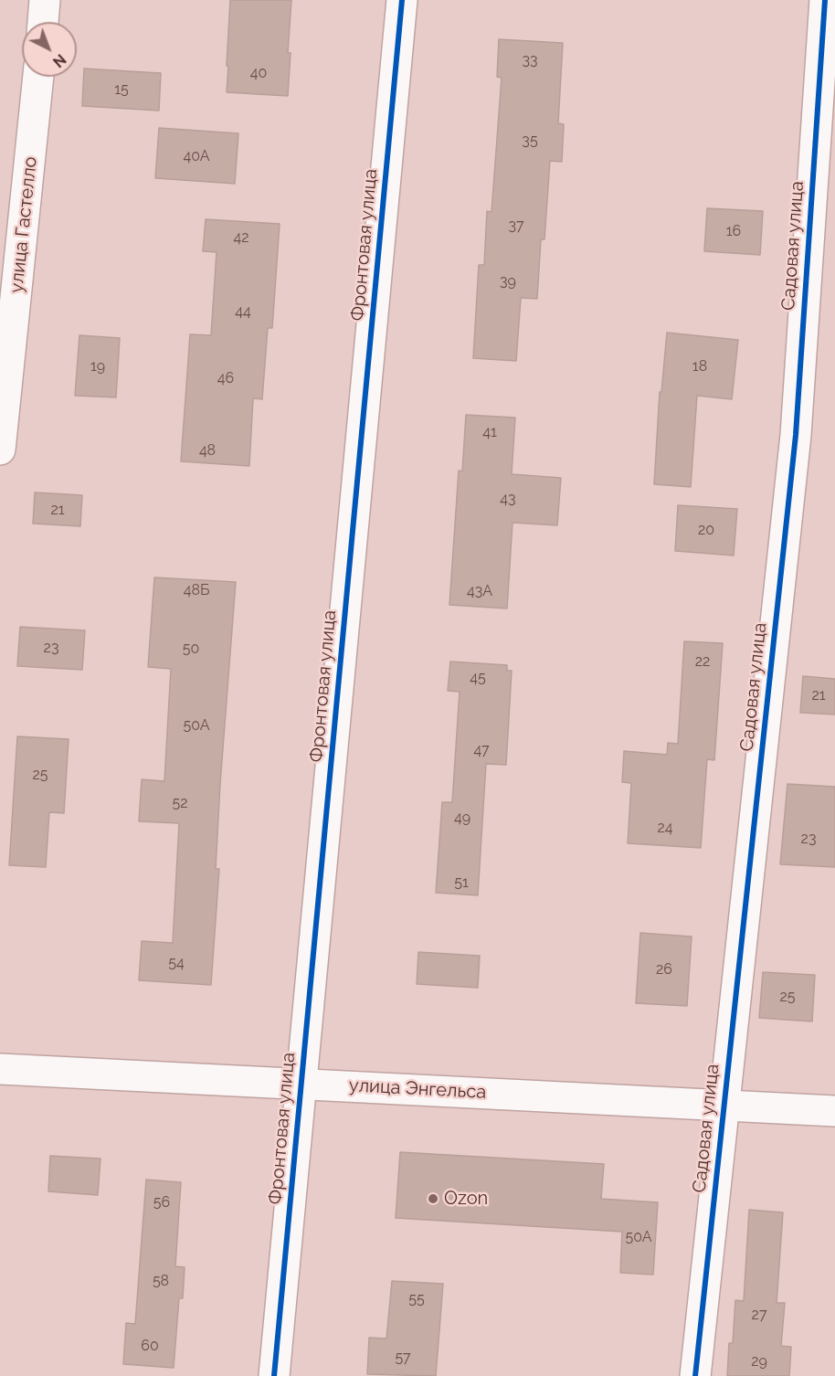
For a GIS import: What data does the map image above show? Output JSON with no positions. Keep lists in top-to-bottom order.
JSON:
{
  "streets": {
    "street": [
      "улица Гастелло",
      "Фронтовая улица",
      "Садовая улица",
      "улица Энгельса"
    ]
  },
  "crossings": [
    ["Фронтовая улица", "улица Энгельса"],
    ["Садовая улица", "улица Энгельса"]
  ],
  "places": ["Ozon"],
  "house_numbers": [
    "33",
    "40",
    "15",
    "35",
    "40А",
    "37",
    "16",
    "42",
    "39",
    "44",
    "19",
    "18",
    "46",
    "41",
    "48",
    "43",
    "21",
    "20",
    "48Б",
    "43А",
    "23",
    "50",
    "22",
    "45",
    "21",
    "50А",
    "47",
    "25",
    "52",
    "49",
    "24",
    "23",
    "51",
    "54",
    "26",
    "25",
    "56",
    "50А",
    "58",
    "55",
    "27",
    "60",
    "57",
    "29"
  ],
  "north": "bottom right"
}
